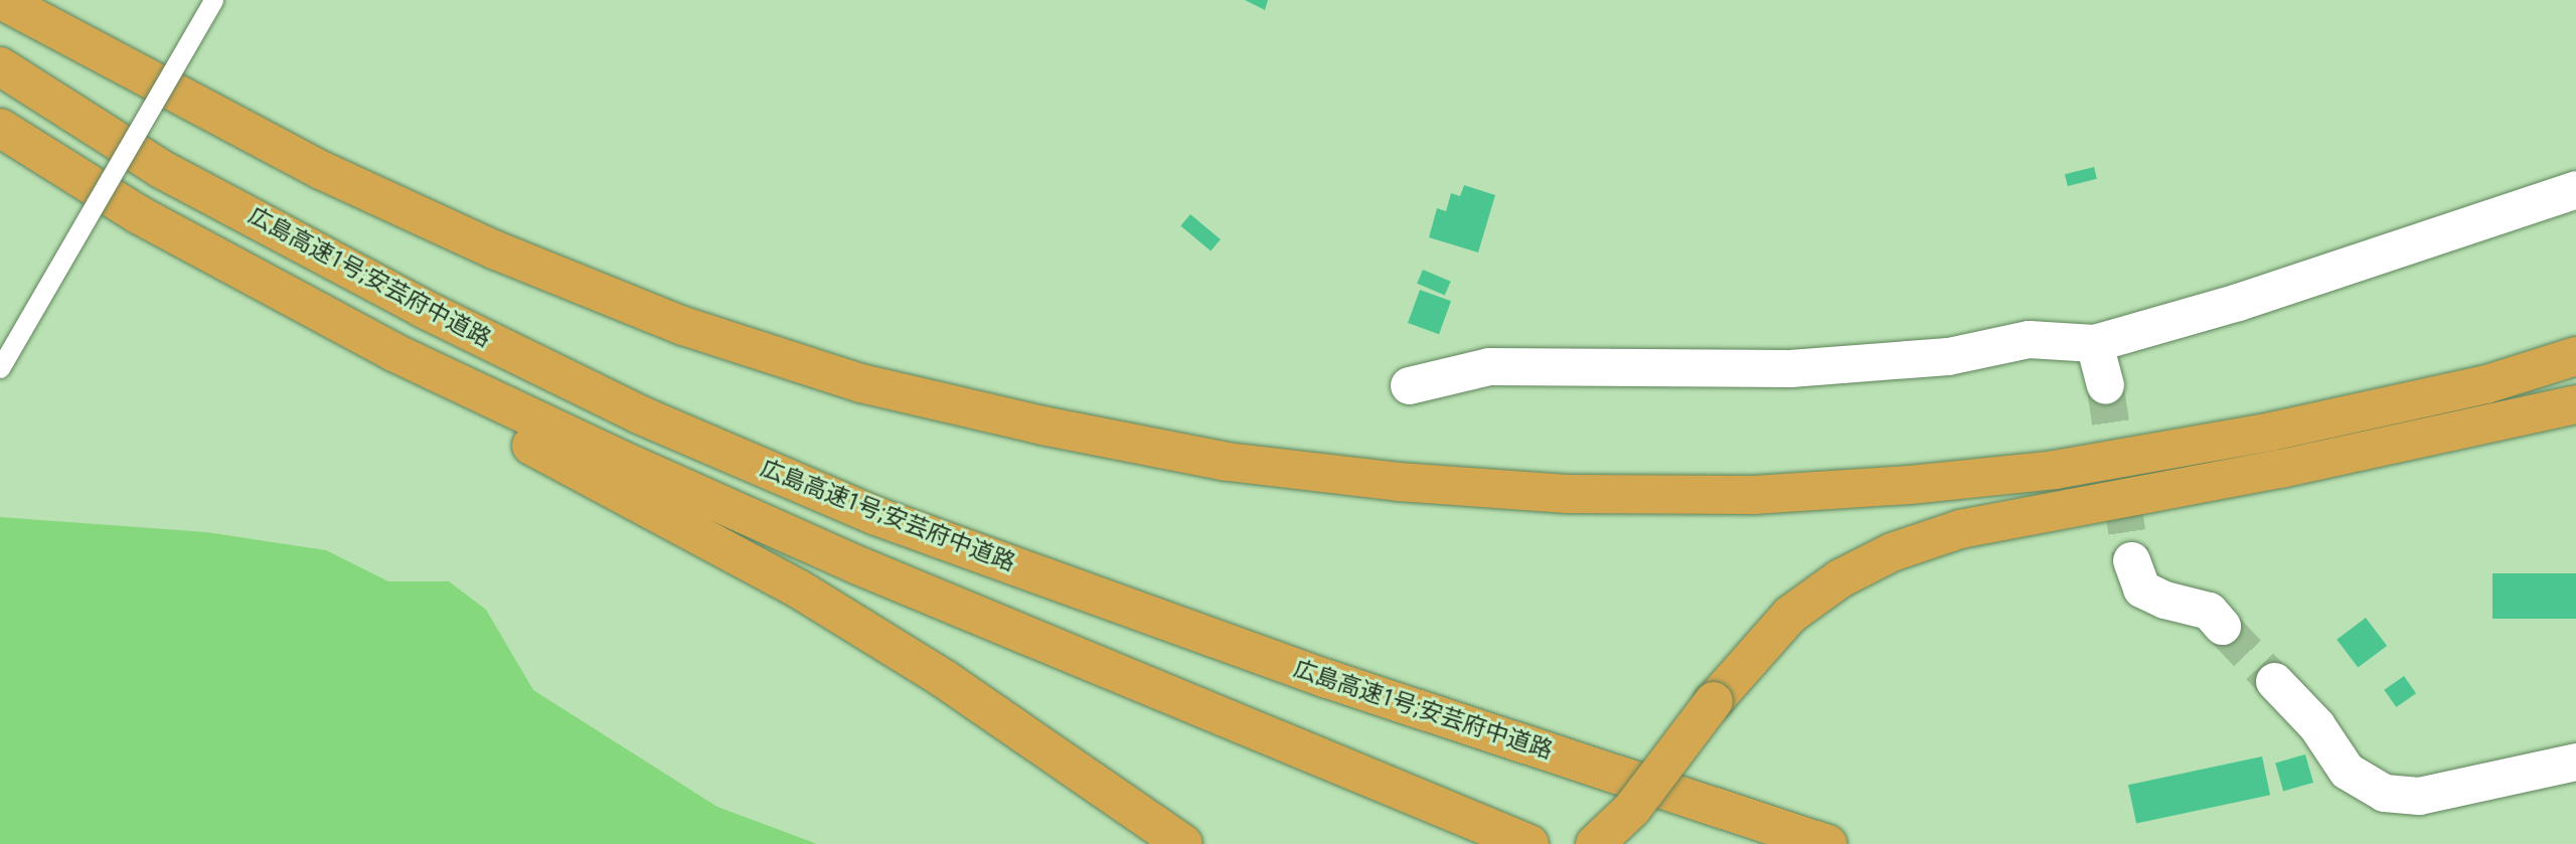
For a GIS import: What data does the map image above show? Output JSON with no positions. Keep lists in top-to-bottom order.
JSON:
{
  "streets": {
    "highway": ["広島高速1号;安芸府中道路"]
  }
}
